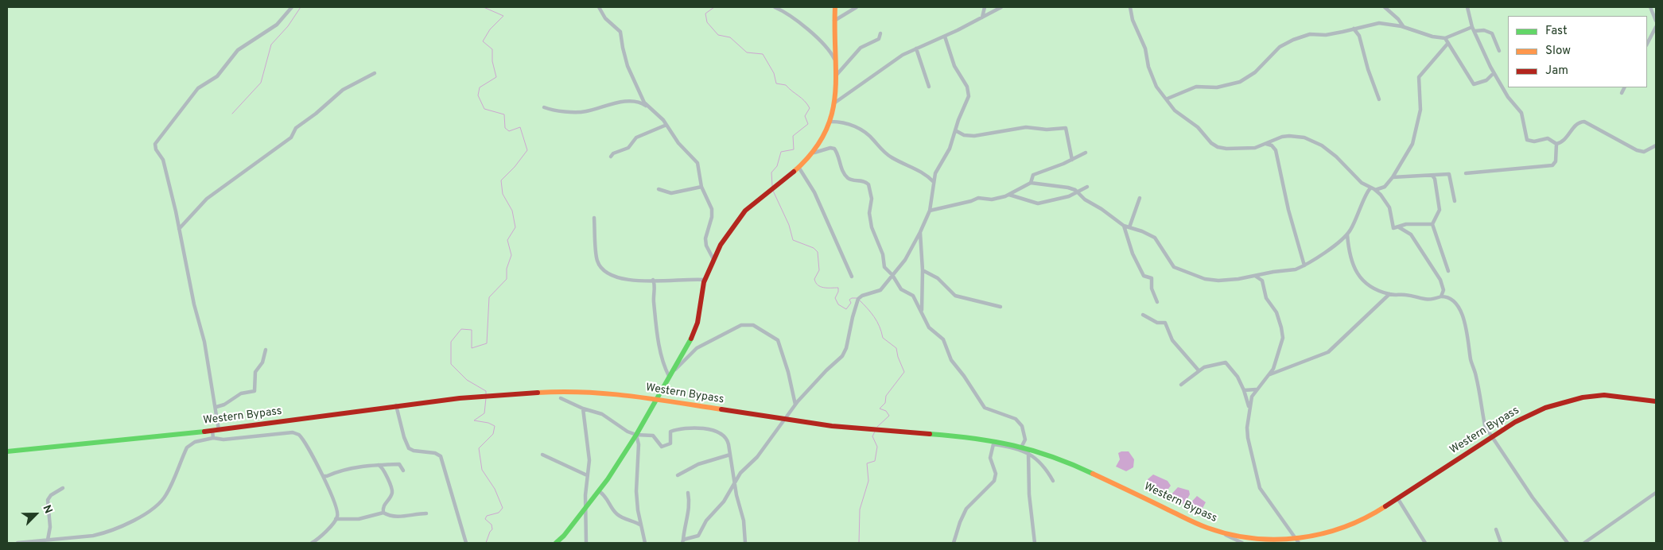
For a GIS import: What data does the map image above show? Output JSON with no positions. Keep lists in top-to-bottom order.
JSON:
{
  "streets": {
    "main road": ["Western Bypass"]
  },
  "legend": ["Fast", "Slow", "Jam"],
  "north": "top right"
}
